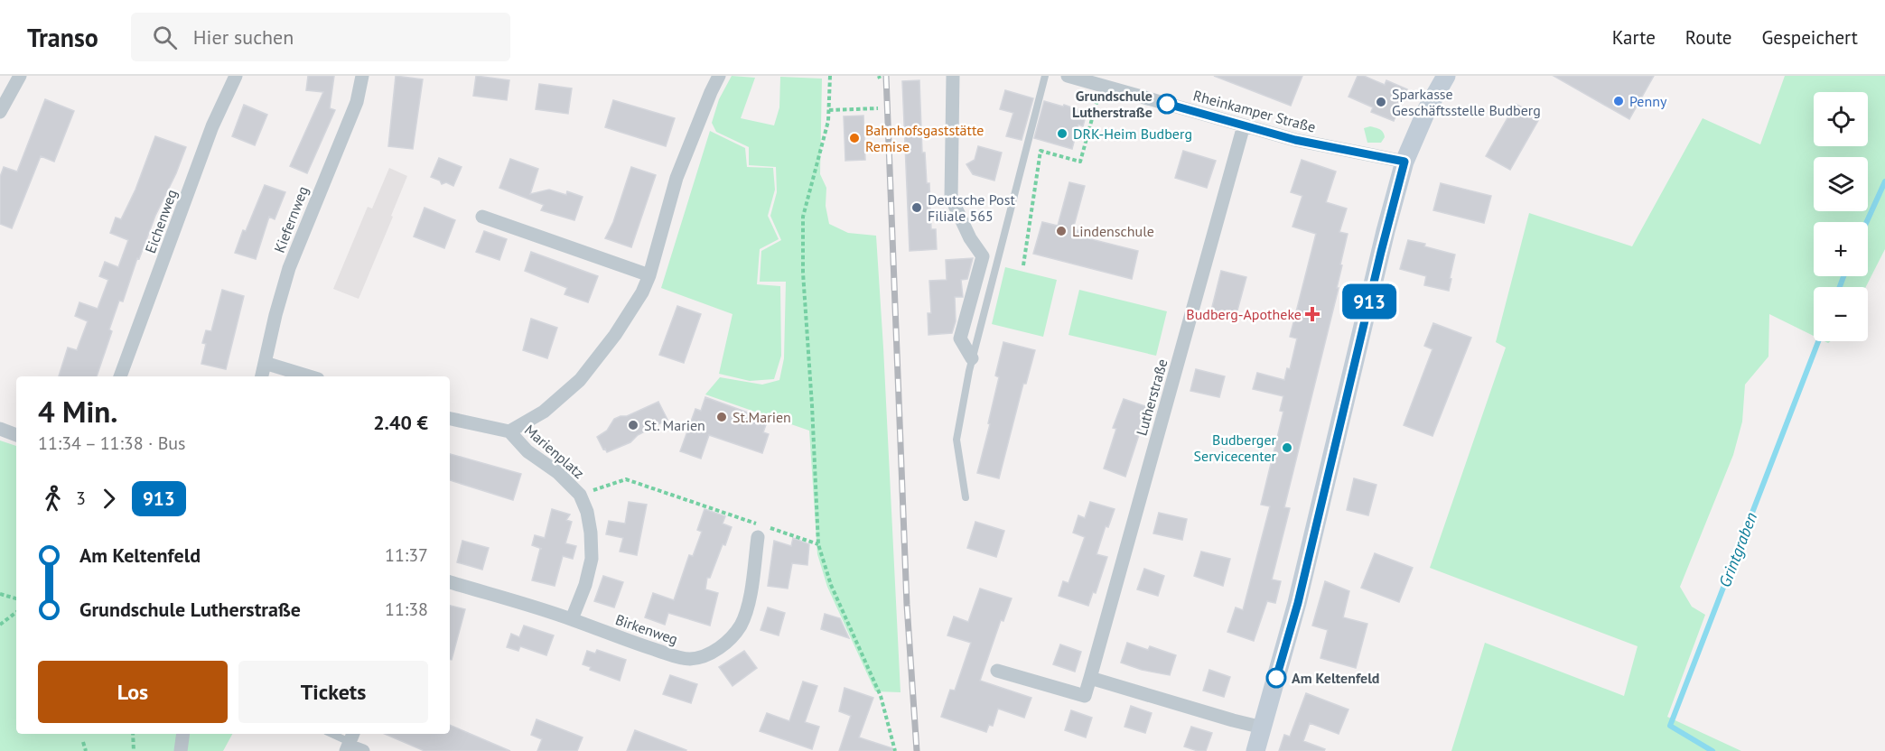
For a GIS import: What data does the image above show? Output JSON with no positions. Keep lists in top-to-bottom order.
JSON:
{
  "streets": {
    "street": [
      "Rheinkamper Straße",
      "Kiefernweg",
      "Eichenweg",
      "Lutherstraße",
      "Marienplatz",
      "Birkenweg"
    ]
  },
  "crossings": [
    ["Rheinkamper Straße", "Lutherstraße"],
    ["Marienplatz", "Birkenweg"]
  ],
  "water": ["Grintgraben"],
  "places": {
    "other": [
      "Penny",
      "Sparkasse Geschäftsstelle Budberg",
      "Grundschule Lutherstraße",
      "DRK-Heim Budberg",
      "Bahnhofsgaststätte Remise",
      "Deutsche Post Filiale 565",
      "Lindenschule",
      "St.Marien",
      "St. Marien",
      "Budberger Servicecenter",
      "Am Keltenfeld"
    ],
    "health": ["Budberg-Apotheke"]
  },
  "lines": ["bus line 913"],
  "page": {
    "header": "Transo",
    "search": "Hier suchen",
    "nav": ["Karte", "Route", "Gespeichert"],
    "on_map": "913",
    "map_buttons": ["+", "−"],
    "heading": ["4 Min.", "11:34 – 11:38 · Bus", "2.40 €"],
    "legs": ["3", "913"],
    "list": [
      {
        "name": "Am Keltenfeld",
        "value": "11:37"
      },
      {
        "name": "Grundschule Lutherstraße",
        "value": "11:38"
      }
    ],
    "buttons": ["Los", "Tickets"]
  }
}
